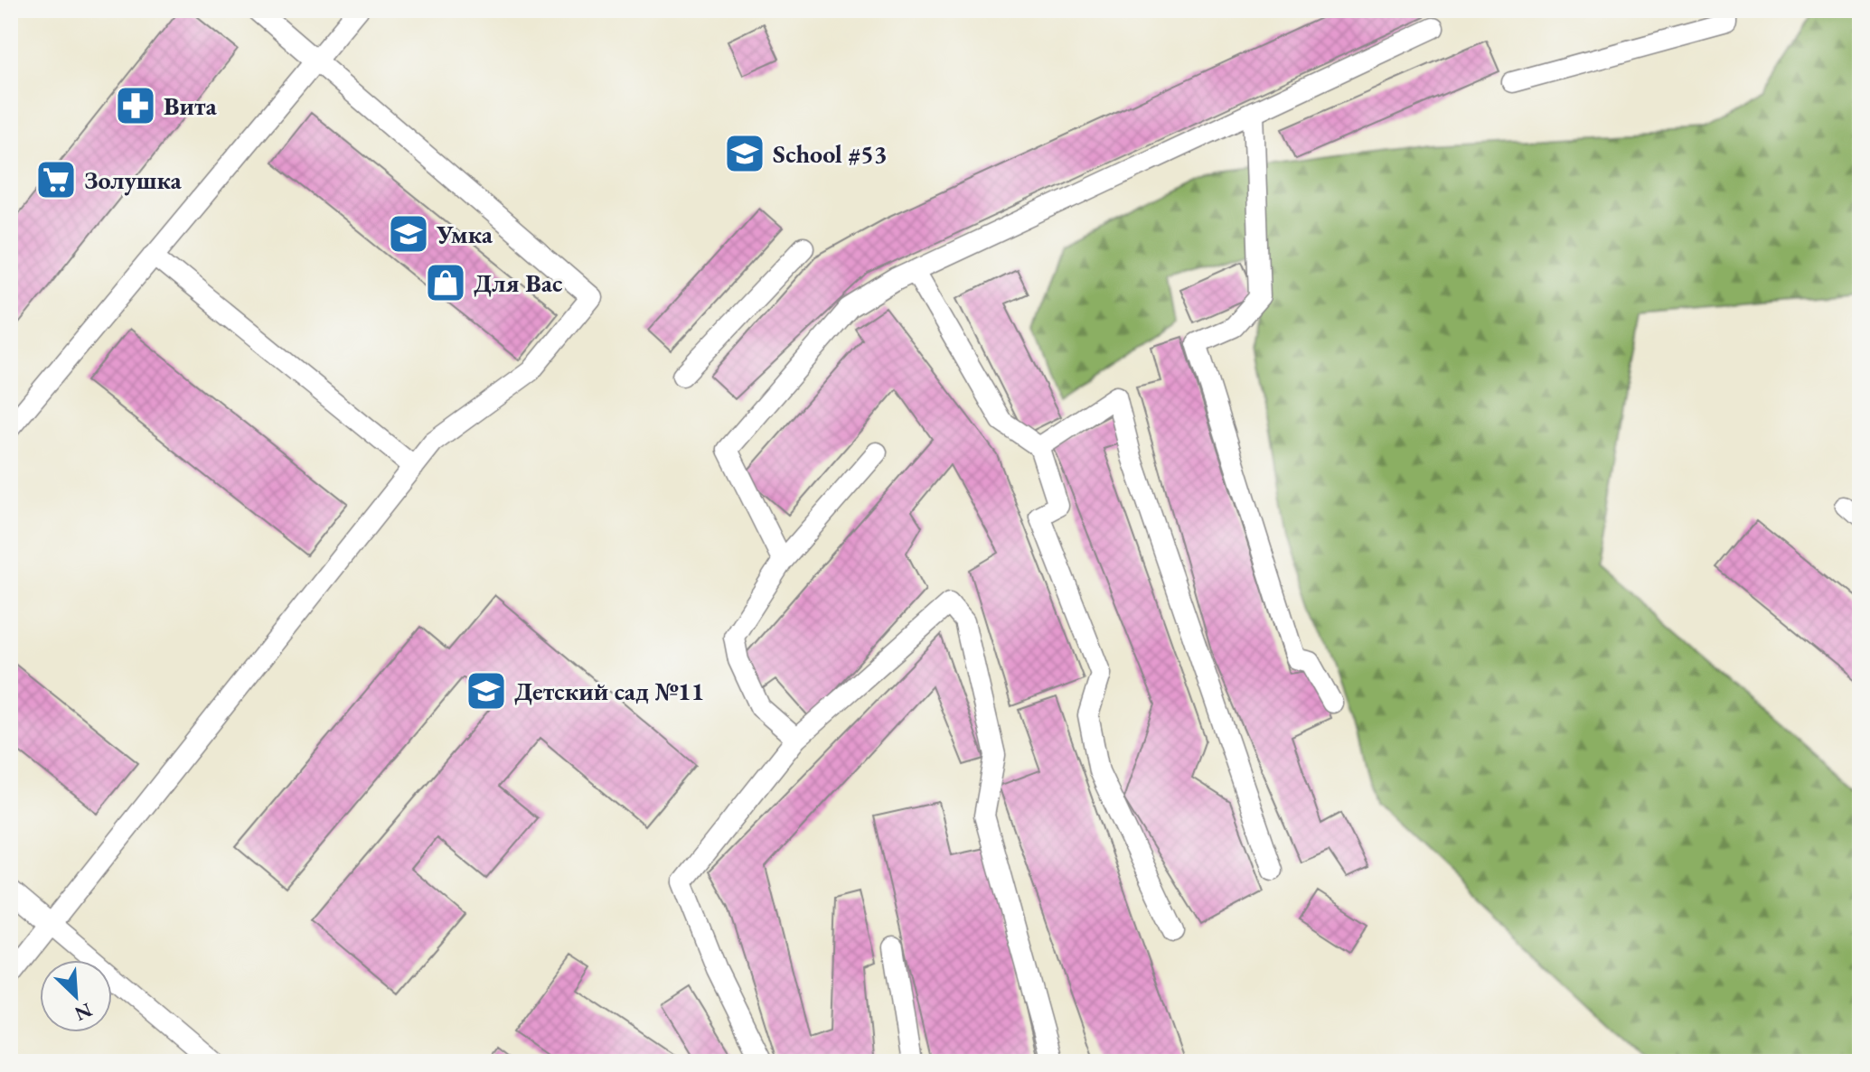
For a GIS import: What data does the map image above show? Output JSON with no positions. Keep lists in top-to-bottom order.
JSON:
{
  "places": {
    "pharmacy": ["Вита"],
    "school or university": ["School #53", "Умка", "Детский сад №11"],
    "supermarket": ["Золушка"],
    "shop": ["Для Вас"]
  },
  "north": "bottom right"
}
